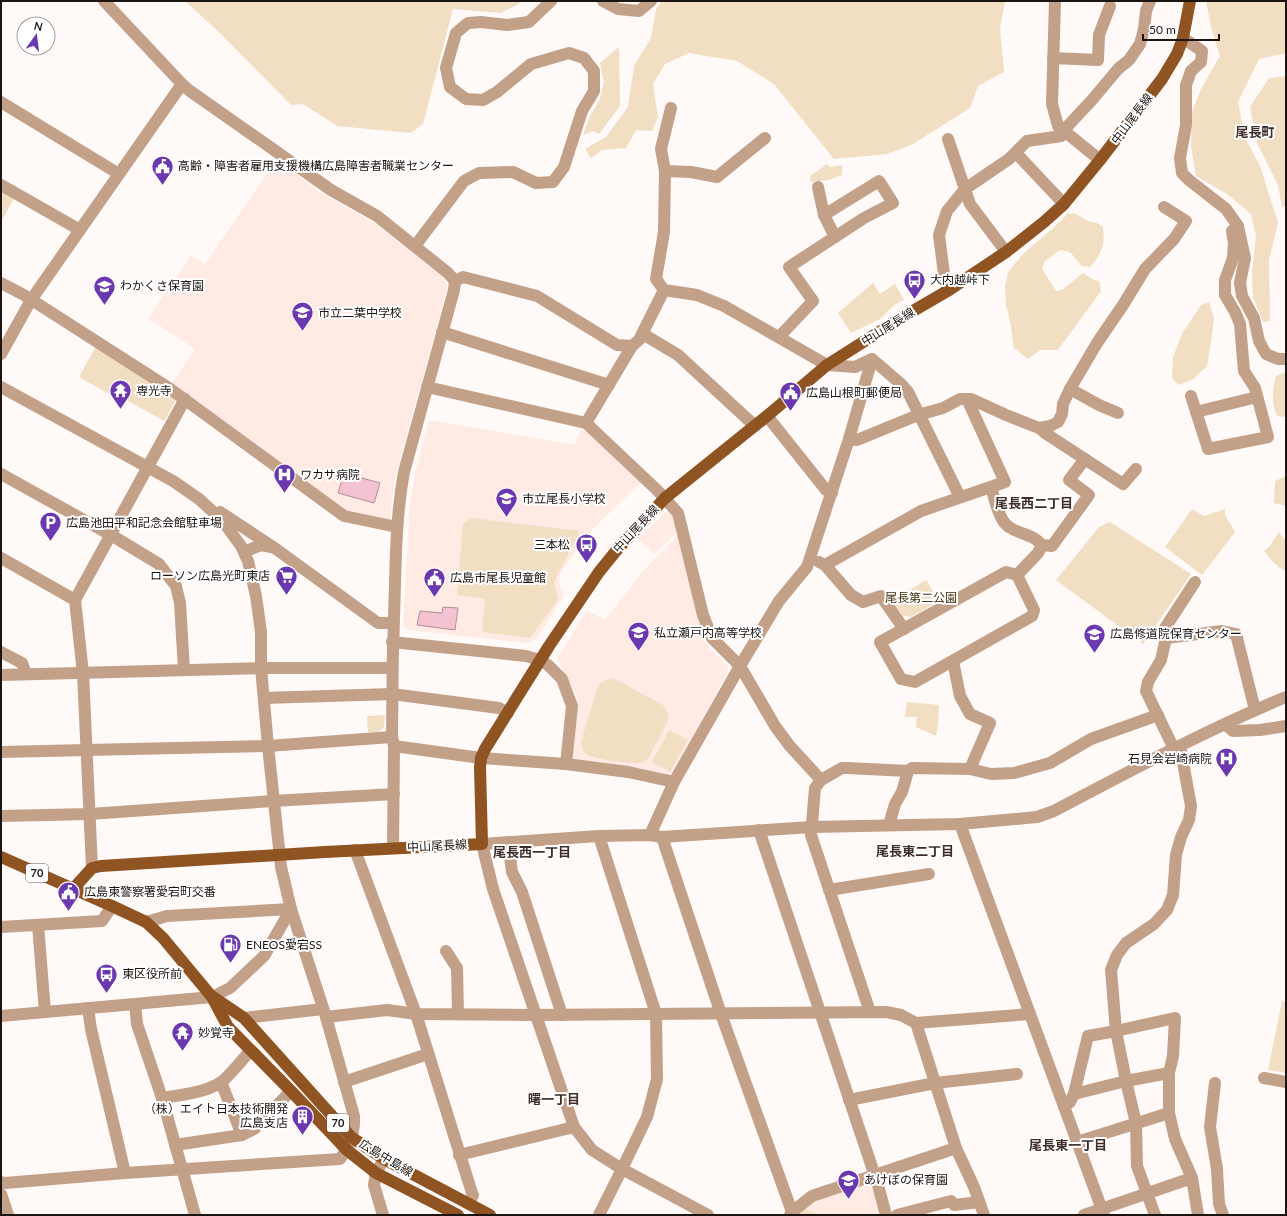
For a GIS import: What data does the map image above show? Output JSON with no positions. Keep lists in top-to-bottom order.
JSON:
{
  "streets": {
    "main road": ["中山尾長線", "70", "広島中島線"]
  },
  "districts": [
    "尾長町",
    "尾長西二丁目",
    "尾長東二丁目",
    "尾長西一丁目",
    "曙一丁目",
    "尾長東一丁目"
  ],
  "parks": ["尾長第二公園"],
  "places": {
    "public building": [
      "高齢・障害者雇用支援機構広島障害者職業センター",
      "広島山根町郵便局",
      "広島市尾長児童館",
      "広島東警察署愛宕町交番"
    ],
    "bus stop": ["大内越峠下", "三本松", "東区役所前"],
    "school or university": [
      "わかくさ保育園",
      "市立二葉中学校",
      "市立尾長小学校",
      "私立瀬戸内高等学校",
      "広島修道院保育センター",
      "あけぼの保育園"
    ],
    "temple": ["専光寺", "妙覚寺"],
    "hospital": ["ワカサ病院", "石見会岩崎病院"],
    "parking": ["広島池田平和記念会館駐車場"],
    "supermarket": ["ローソン広島光町東店"],
    "fuel station": ["ENEOS愛宕SS"],
    "building": ["（株）エイト日本技術開発 広島支店"]
  },
  "scale_bar": "50 m",
  "north": "top"
}
